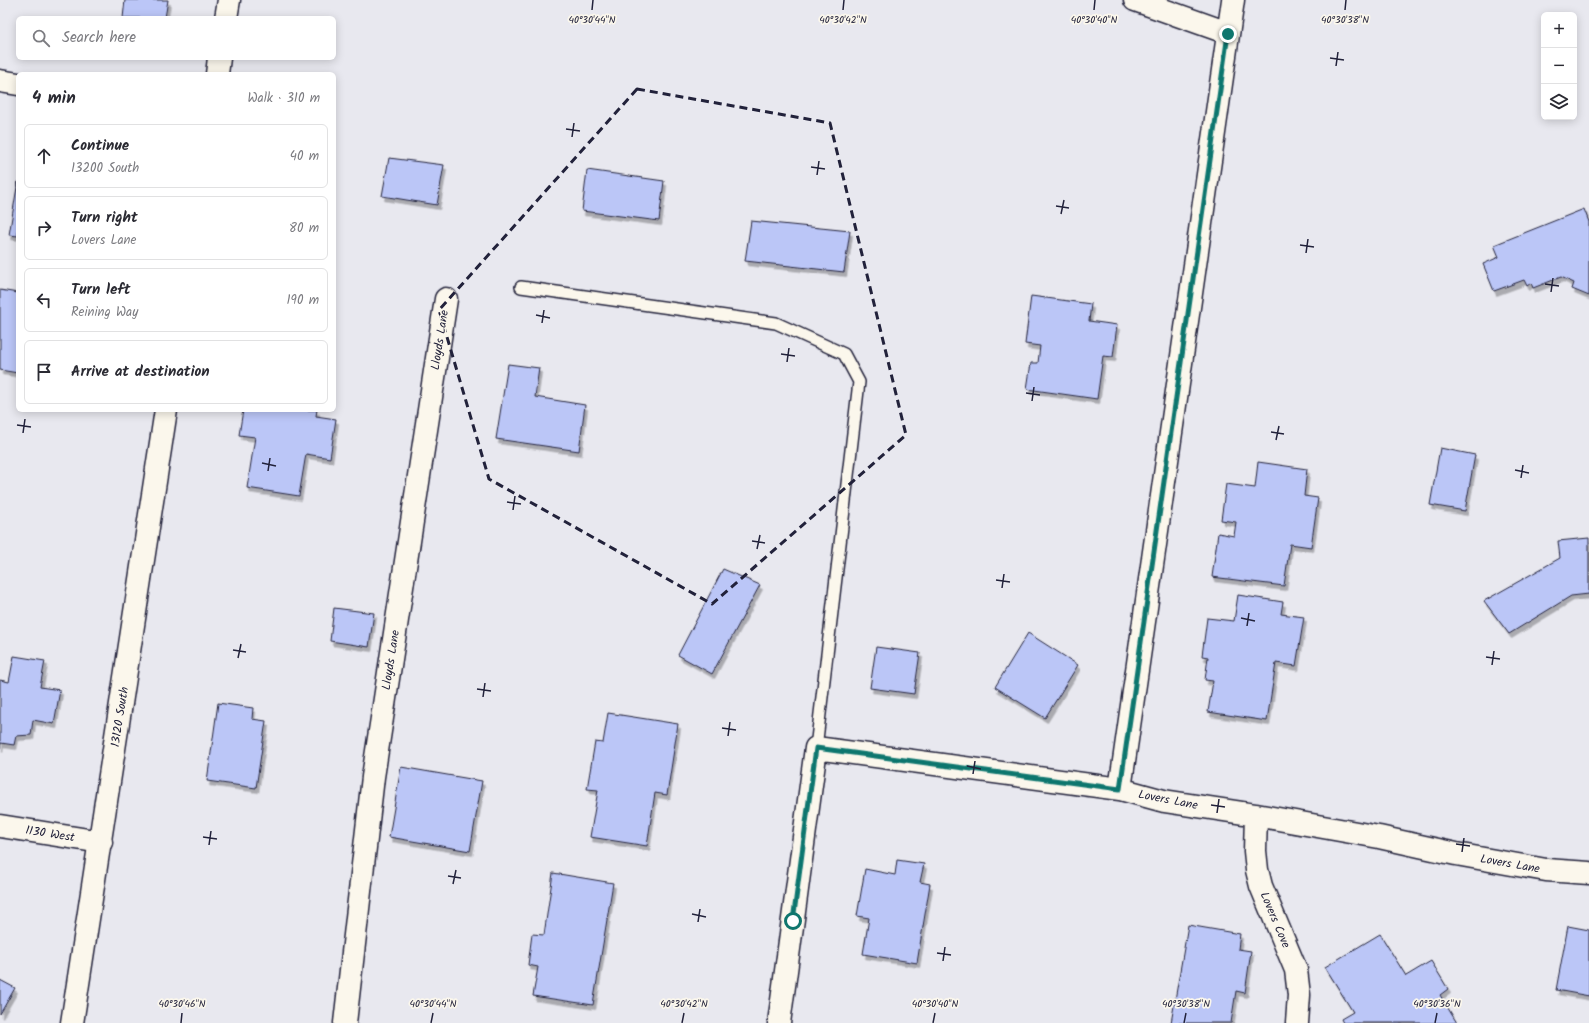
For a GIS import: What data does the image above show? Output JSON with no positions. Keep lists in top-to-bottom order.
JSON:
{
  "streets": {
    "street": [
      "Lloyds Lane",
      "13120 South",
      "Lovers Lane",
      "1130 West",
      "Lovers Cove"
    ]
  },
  "crossings": [
    ["13120 South", "1130 West"],
    ["Lovers Lane", "Lovers Cove"]
  ],
  "page": {
    "map_buttons": ["+", "−"],
    "search": "Search here",
    "heading": ["4 min", "Walk · 310 m"],
    "list": [
      ["Continue", "13200 South", "40 m"],
      ["Turn right", "Lovers Lane", "80 m"],
      ["Turn left", "Reining Way", "190 m"],
      "Arrive at destination"
    ]
  },
  "coordinates": [
    "40°30'44\"N",
    "40°30'42\"N",
    "40°30'40\"N",
    "40°30'38\"N",
    "40°30'46\"N",
    "40°30'36\"N"
  ]
}
